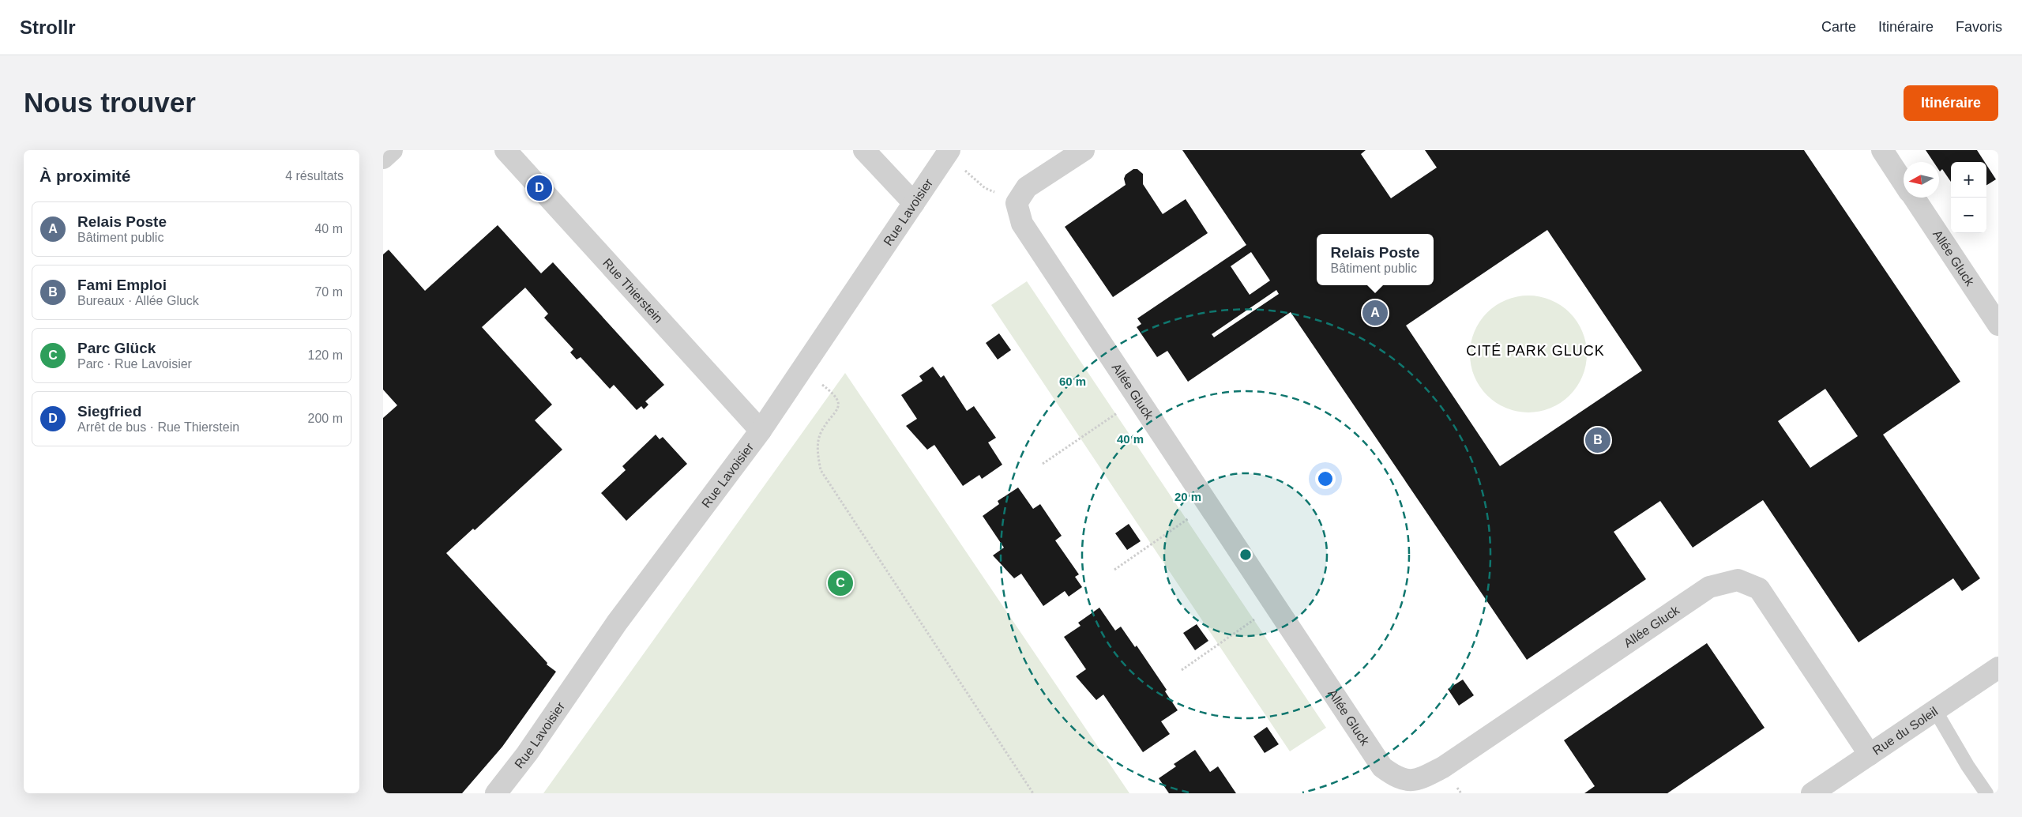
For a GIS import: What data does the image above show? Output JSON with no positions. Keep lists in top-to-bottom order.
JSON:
{
  "streets": {
    "street": [
      "Rue Lavoisier",
      "Allée Gluck",
      "Rue Thierstein",
      "Rue du Soleil"
    ]
  },
  "crossings": [
    ["Rue Lavoisier", "Rue Thierstein"],
    ["Allée Gluck", "Rue du Soleil"]
  ],
  "districts": ["CITÉ PARK GLUCK"],
  "north": "left",
  "page": {
    "header": "Strollr",
    "nav": ["Carte", "Itinéraire", "Favoris"],
    "buttons": "Itinéraire",
    "title": "Nous trouver",
    "heading": ["À proximité", "4 résultats"],
    "map_buttons": ["+", "−"],
    "pins": [
      "D",
      "A",
      "B",
      "C"
    ],
    "list": [
      {
        "mark": "A",
        "name": "Relais Poste",
        "note": "Bâtiment public",
        "value": "40 m"
      },
      {
        "mark": "B",
        "name": "Fami Emploi",
        "note": "Bureaux · Allée Gluck",
        "value": "70 m"
      },
      {
        "mark": "C",
        "name": "Parc Glück",
        "note": "Parc · Rue Lavoisier",
        "value": "120 m"
      },
      {
        "mark": "D",
        "name": "Siegfried",
        "note": "Arrêt de bus · Rue Thierstein",
        "value": "200 m"
      }
    ],
    "popup": ["Relais Poste", "Bâtiment public"]
  },
  "rings": ["60 m", "40 m", "20 m"]
}
